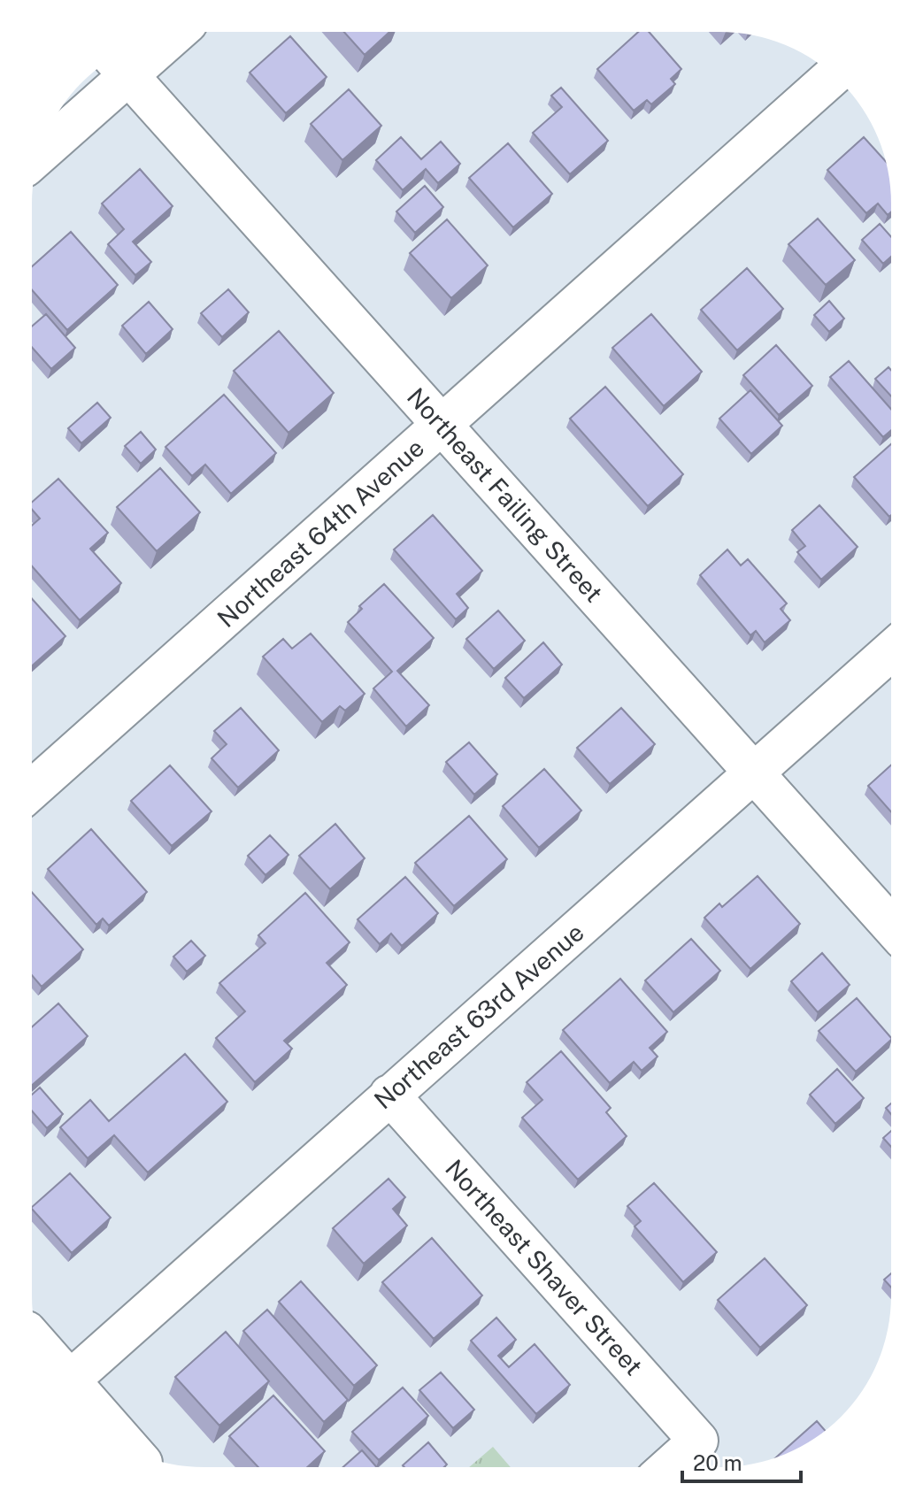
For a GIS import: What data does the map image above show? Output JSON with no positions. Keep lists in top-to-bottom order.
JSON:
{
  "streets": {
    "street": [
      "Northeast Failing Street",
      "Northeast 64th Avenue",
      "Northeast 63rd Avenue",
      "Northeast Shaver Street"
    ]
  },
  "crossings": [
    ["Northeast Failing Street", "Northeast 64th Avenue"],
    ["Northeast Failing Street", "Northeast 63rd Avenue"],
    ["Northeast 63rd Avenue", "Northeast Shaver Street"]
  ],
  "scale_bar": "20 m"
}
